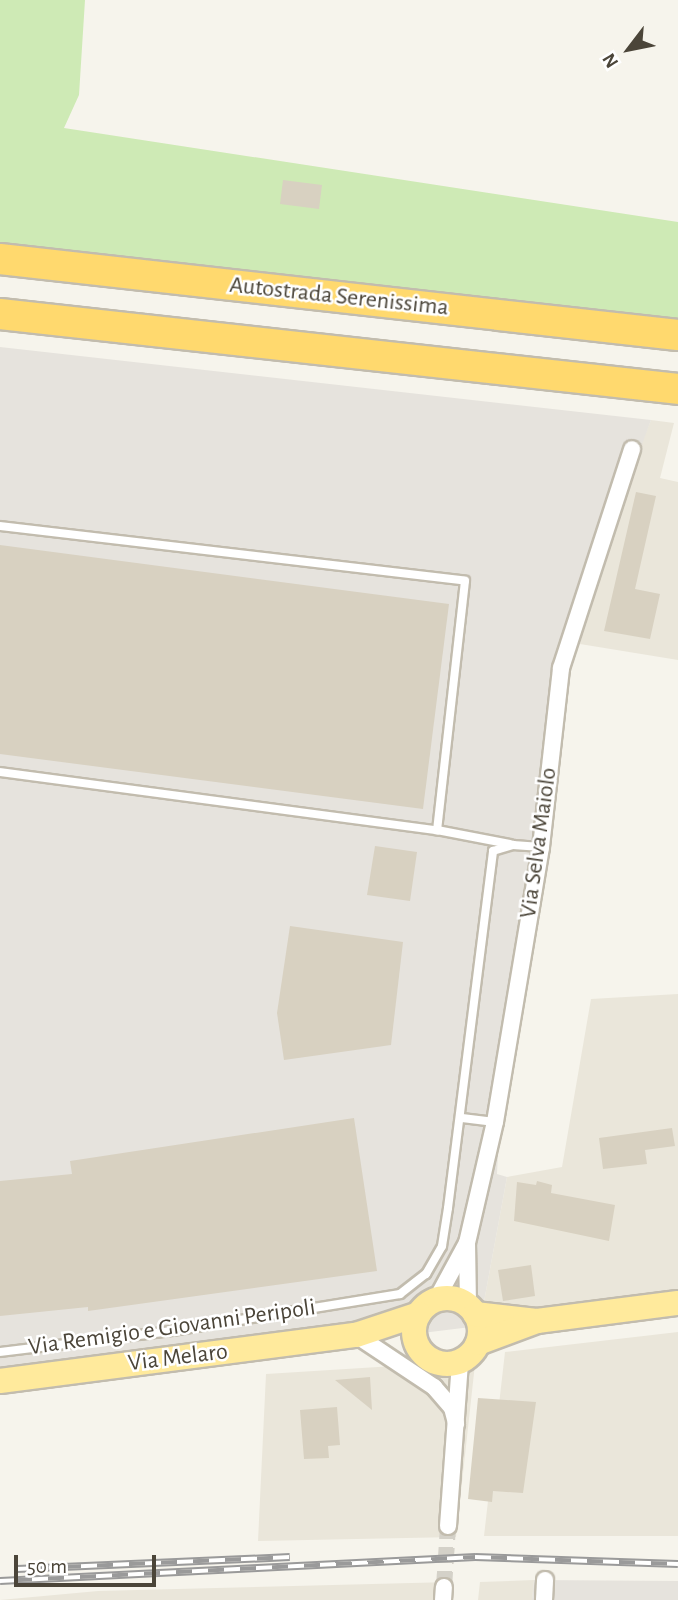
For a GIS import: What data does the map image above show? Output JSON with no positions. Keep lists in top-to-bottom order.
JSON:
{
  "streets": {
    "highway": ["Autostrada Serenissima"],
    "main road": ["Via Melaro"],
    "street": ["Via Selva Maiolo"],
    "lane": ["Via Remigio e Giovanni Peripoli"]
  },
  "crossings": [
    ["Via Selva Maiolo", "Via Melaro"]
  ],
  "scale_bar": "50 m",
  "north": "bottom left"
}
